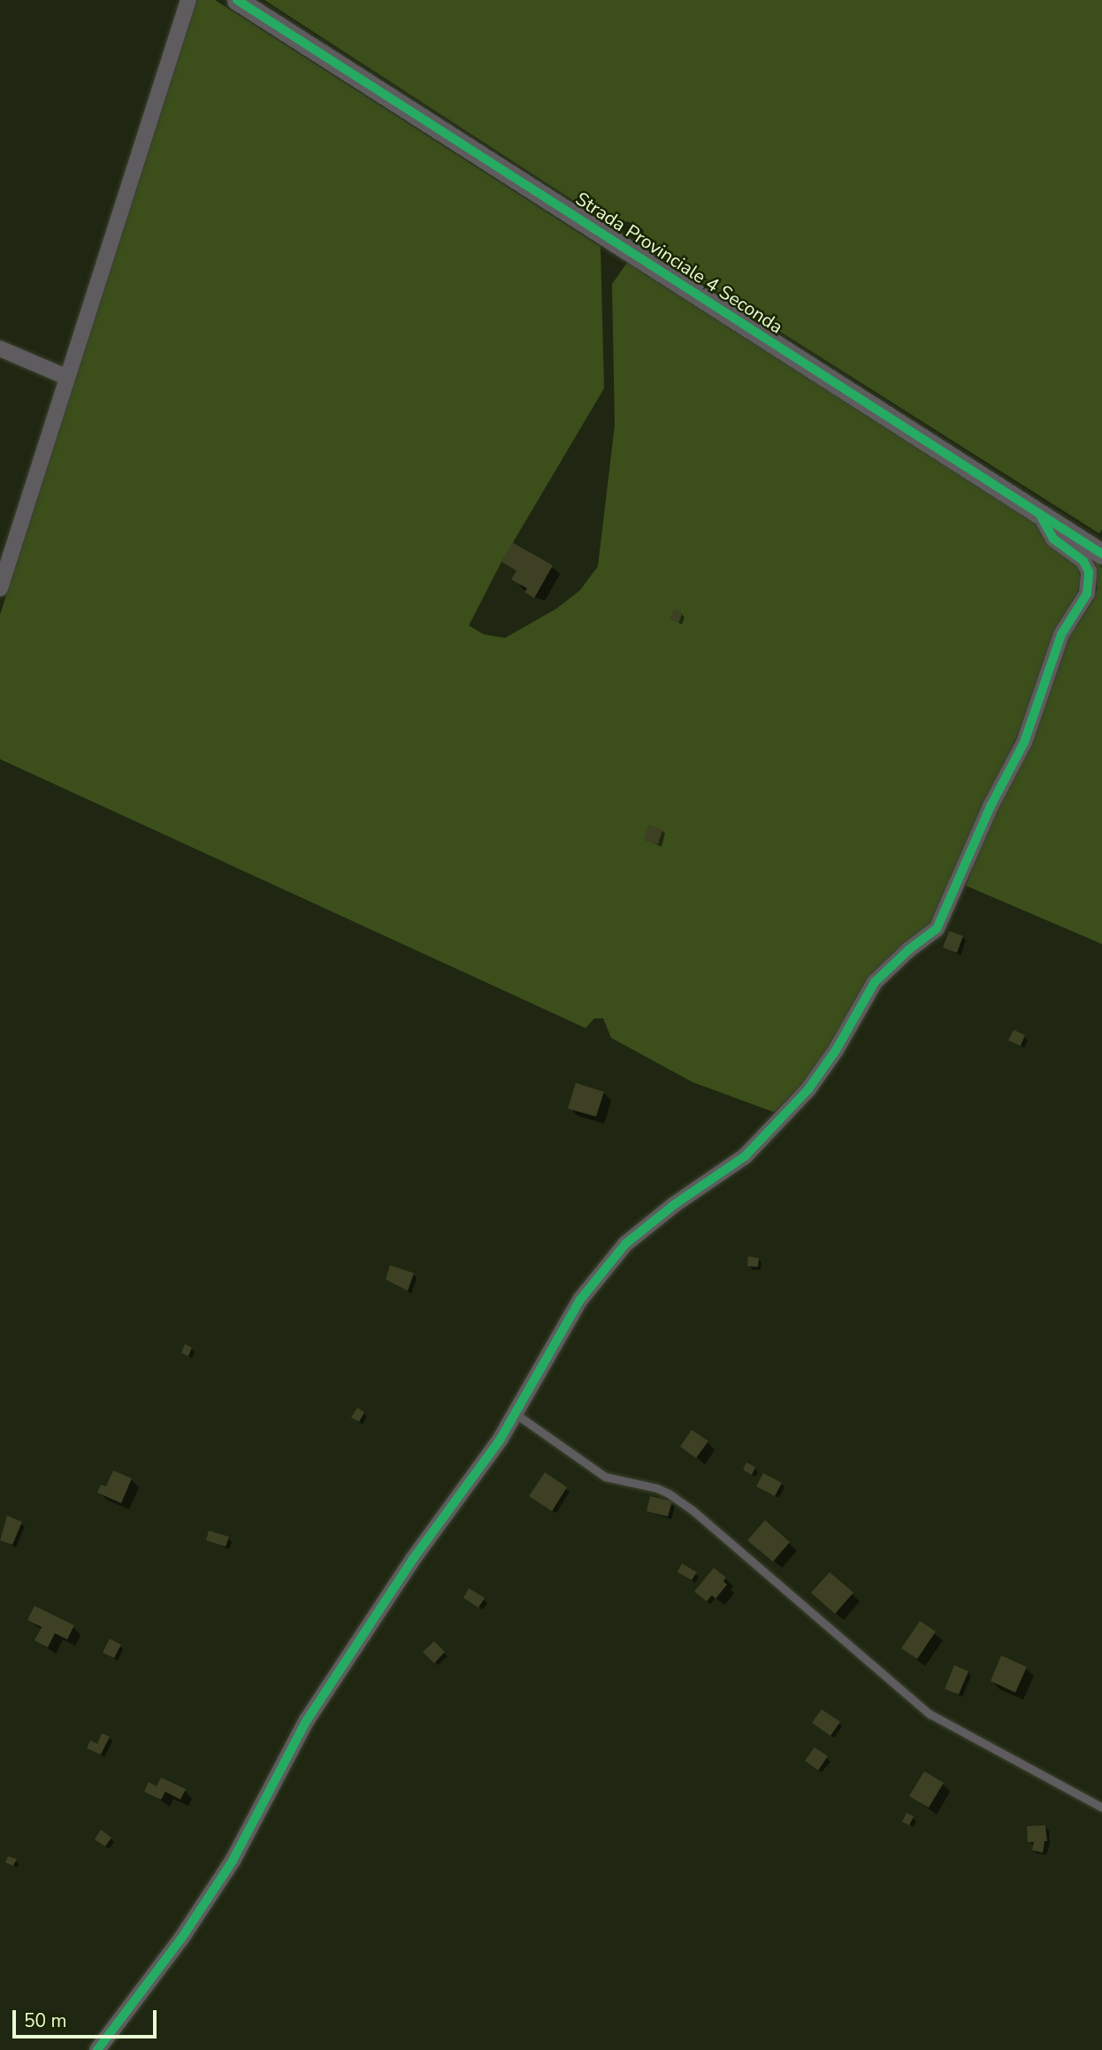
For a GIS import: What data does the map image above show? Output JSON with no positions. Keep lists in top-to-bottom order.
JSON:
{
  "streets": {
    "street": ["Strada Provinciale 4 Seconda"]
  },
  "scale_bar": "50 m"
}
